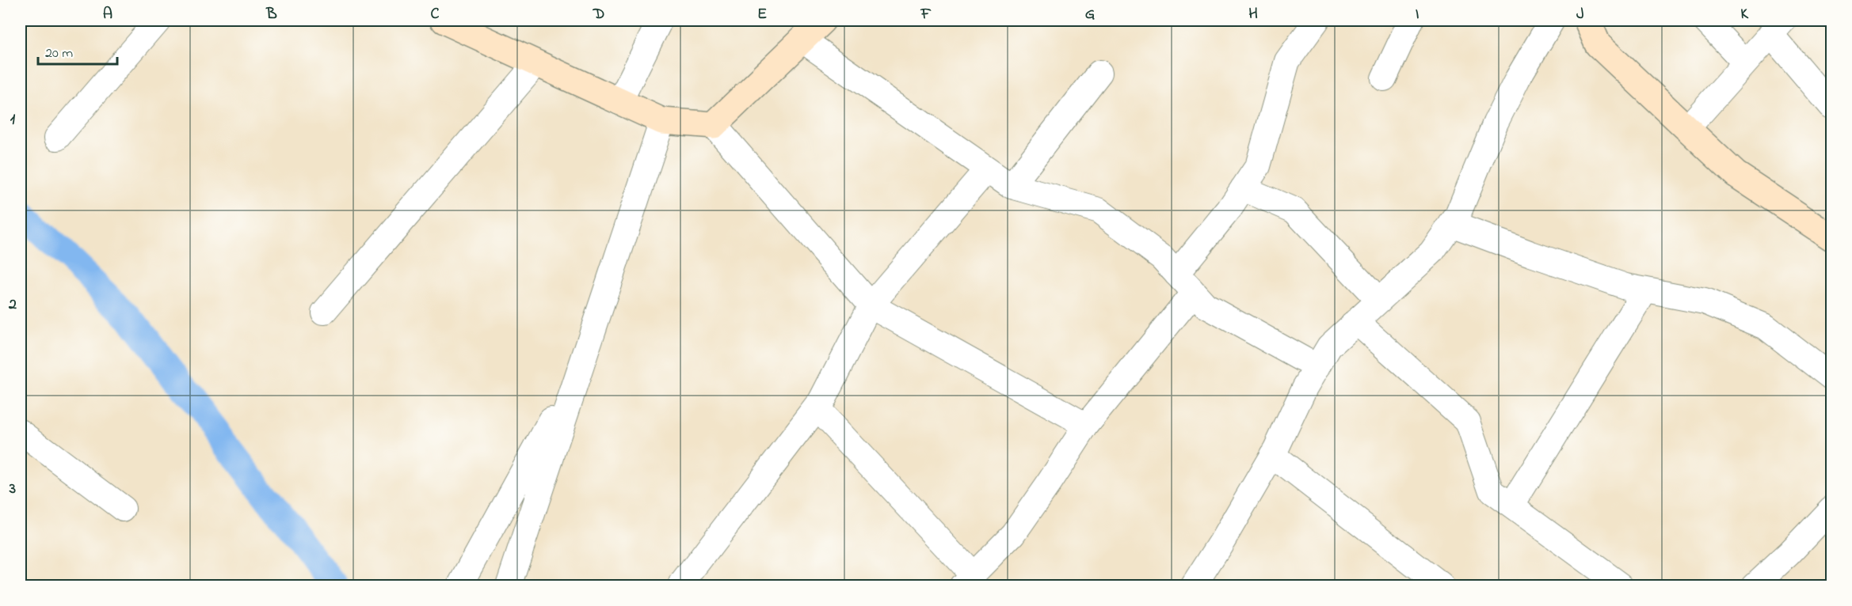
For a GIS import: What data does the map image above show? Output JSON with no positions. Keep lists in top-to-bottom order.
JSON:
{
  "scale_bar": "20 m",
  "grid": {
    "columns": [
      "A",
      "B",
      "C",
      "D",
      "E",
      "F",
      "G",
      "H",
      "I",
      "J",
      "K"
    ],
    "rows": ["1", "2", "3"]
  }
}
